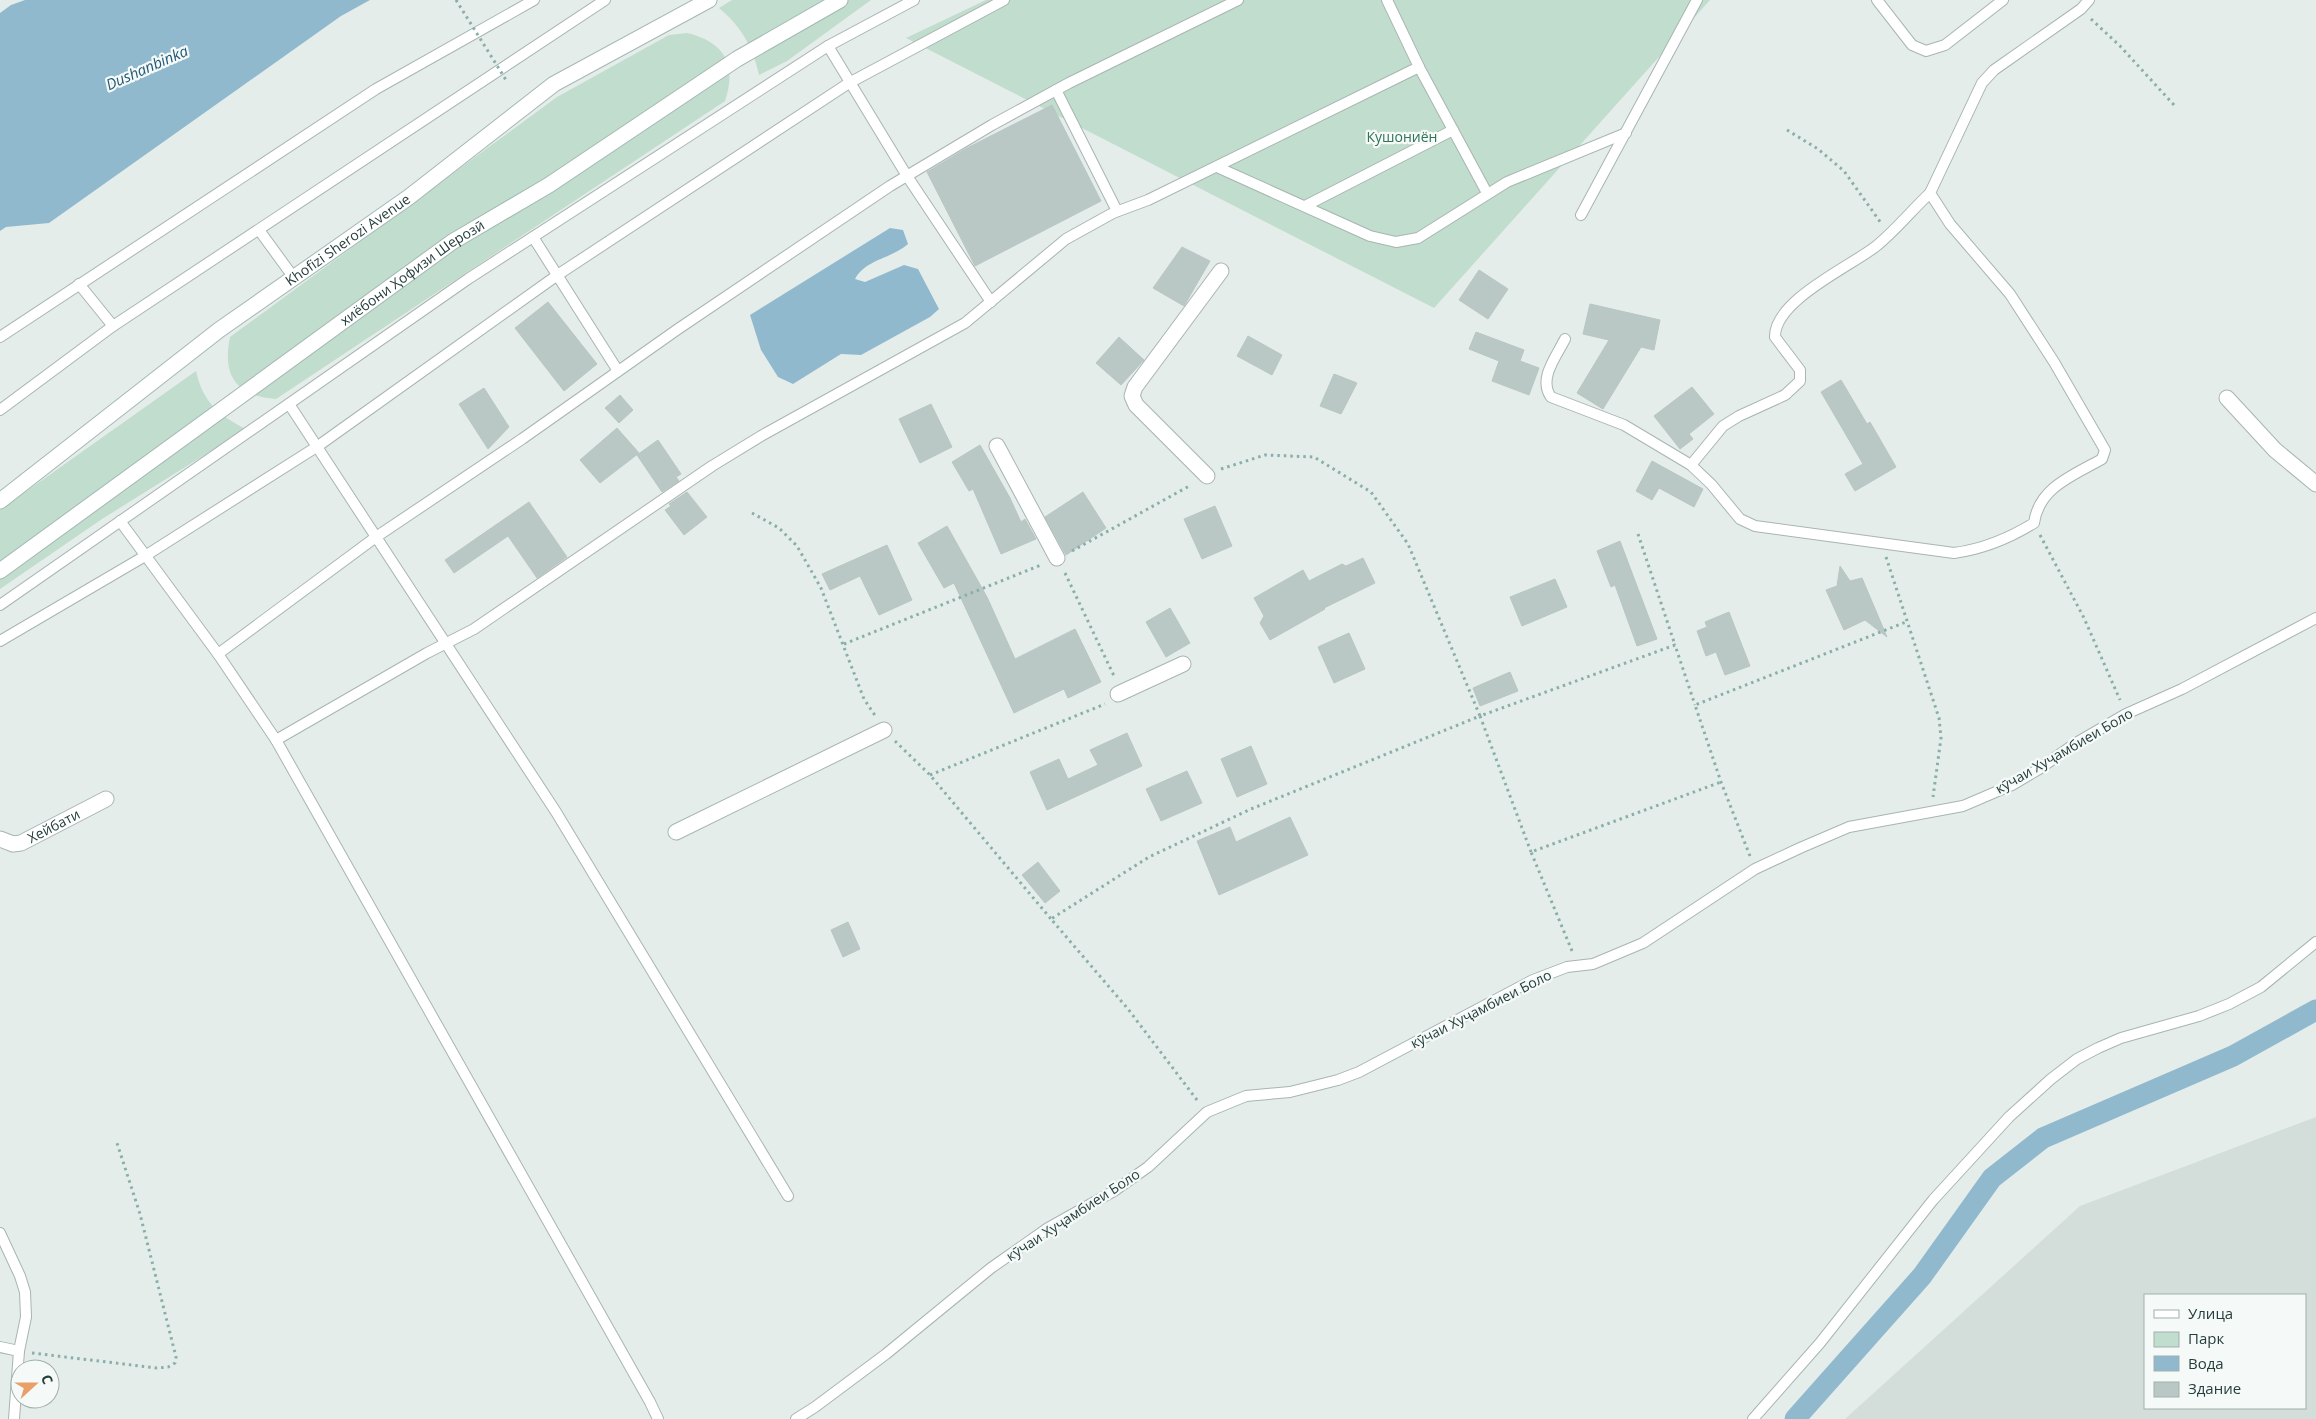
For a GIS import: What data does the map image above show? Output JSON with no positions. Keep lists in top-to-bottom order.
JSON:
{
  "streets": {
    "main road": ["Khofizi Sherozi Avenue", "хиёбони Ҳофизи Шерозӣ", "Хейбати"],
    "lane": ["кӯчаи Хуҷамбиеи Боло"]
  },
  "water": ["Dushanbinka"],
  "parks": ["Кушониён"],
  "legend": [
    "Улица",
    "Парк",
    "Вода",
    "Здание"
  ],
  "north": "right"
}
